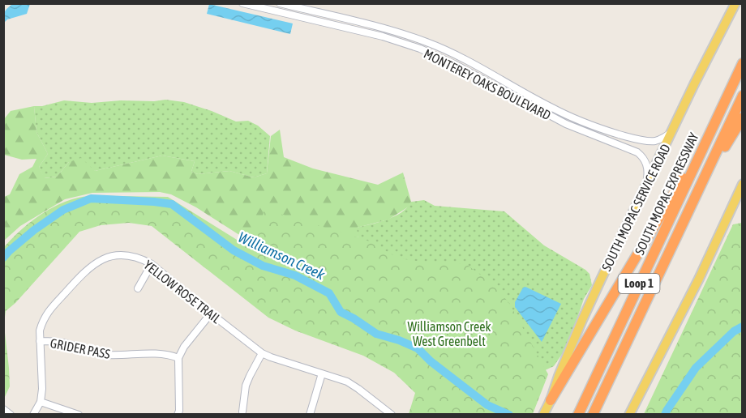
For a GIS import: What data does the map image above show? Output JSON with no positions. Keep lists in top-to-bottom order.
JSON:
{
  "streets": {
    "highway": ["SOUTH MOPAC EXPRESSWAY", "Loop 1"],
    "main road": ["SOUTH MOPAC SERVICE ROAD"],
    "street": ["MONTEREY OAKS BOULEVARD", "YELLOW ROSE TRAIL", "GRIDER PASS"]
  },
  "crossings": [
    ["MONTEREY OAKS BOULEVARD", "SOUTH MOPAC SERVICE ROAD"],
    ["YELLOW ROSE TRAIL", "GRIDER PASS"]
  ],
  "water": ["Williamson Creek"],
  "parks": ["Williamson Creek West Greenbelt"]
}
